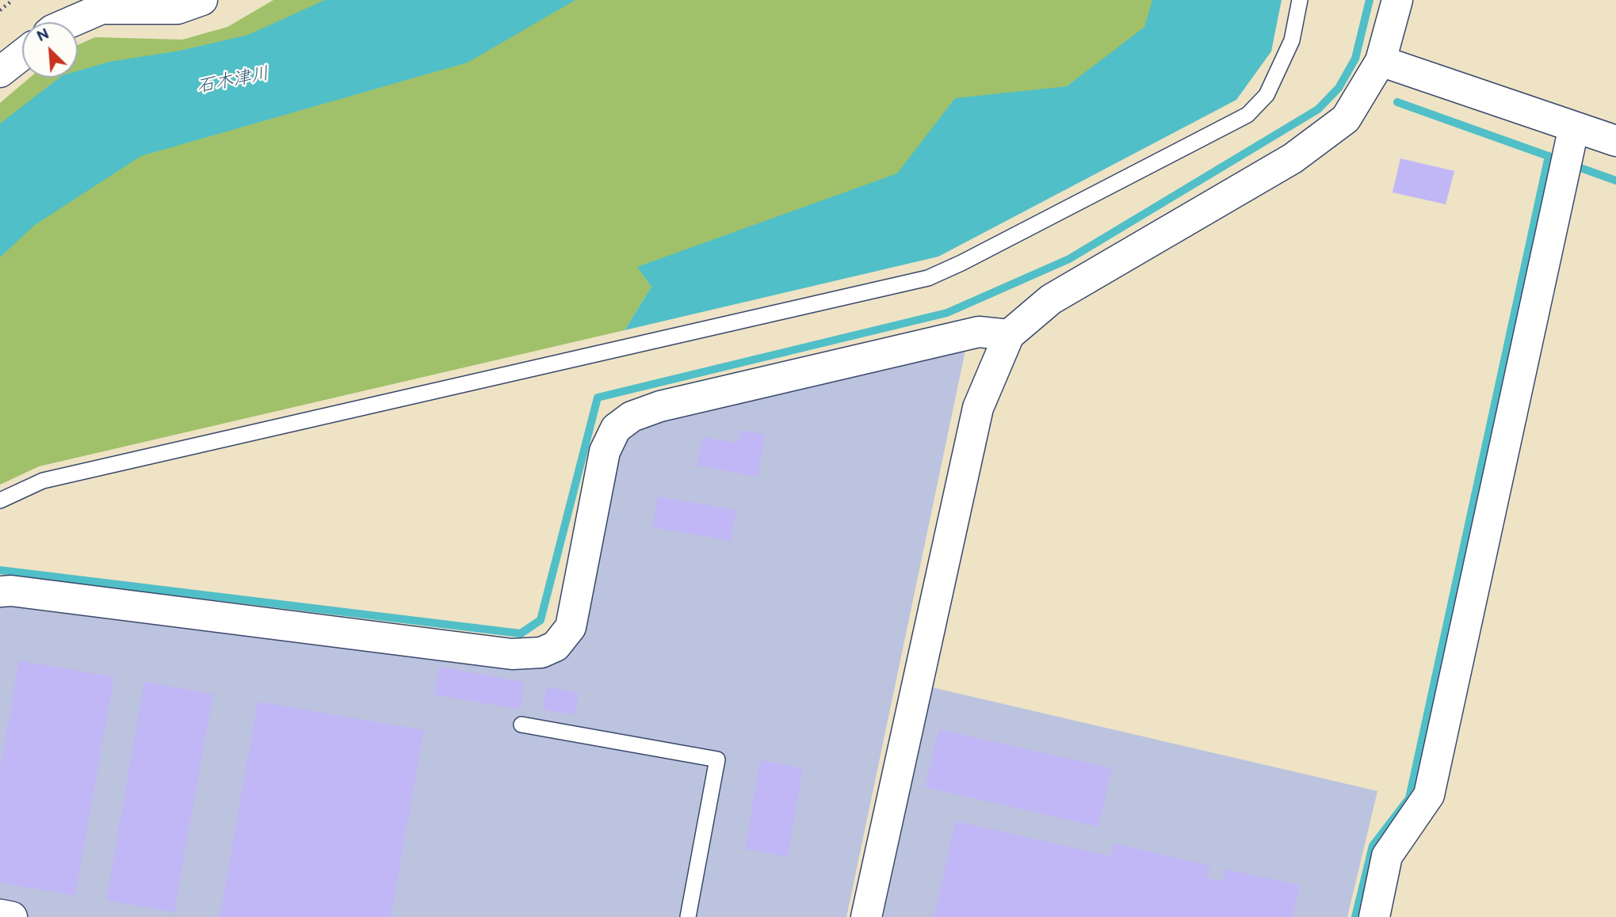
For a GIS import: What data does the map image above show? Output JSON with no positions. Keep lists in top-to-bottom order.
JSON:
{
  "water": ["石木津川"],
  "north": "top left"
}
